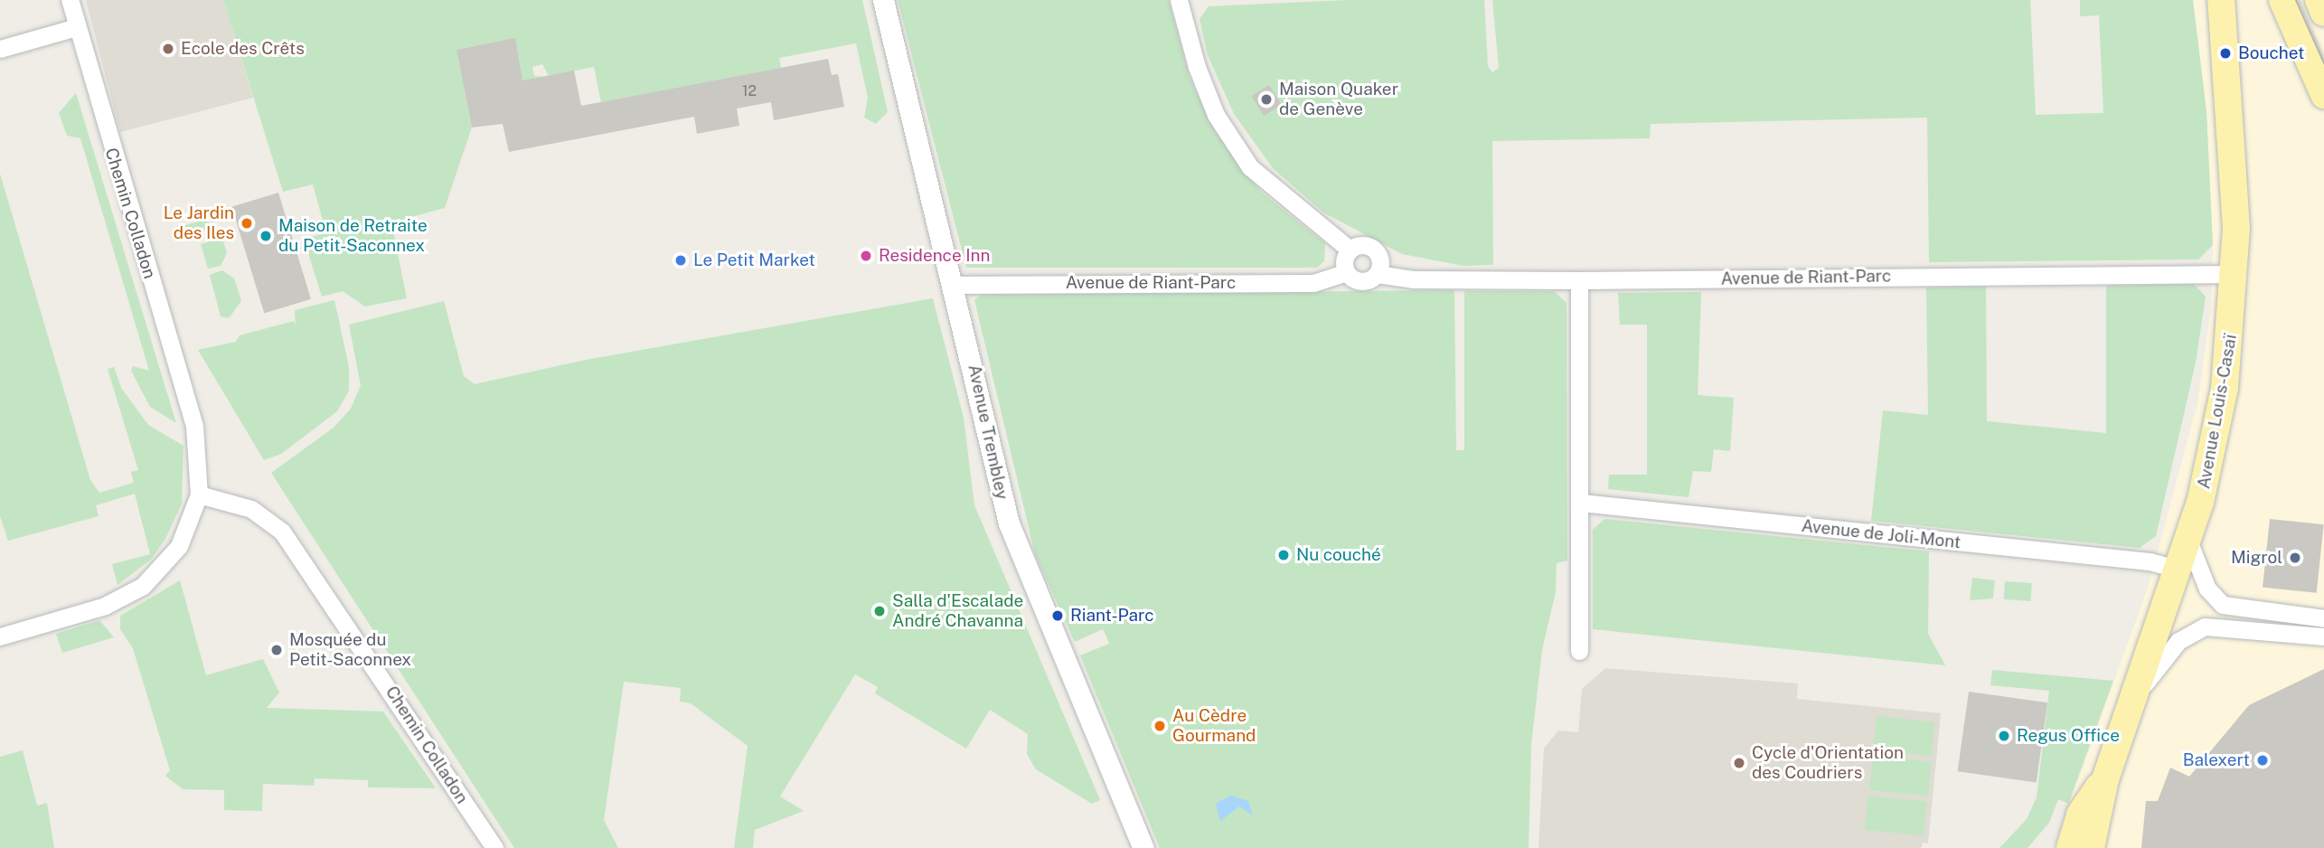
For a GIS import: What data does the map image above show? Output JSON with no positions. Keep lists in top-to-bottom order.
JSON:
{
  "streets": {
    "main road": ["Avenue Louis-Casaï"],
    "street": [
      "Chemin Colladon",
      "Avenue de Riant-Parc",
      "Avenue Trembley",
      "Avenue de Joli-Mont"
    ]
  },
  "crossings": [
    ["Avenue de Riant-Parc", "Avenue Louis-Casaï"],
    ["Avenue de Riant-Parc", "Avenue Trembley"],
    ["Avenue Louis-Casaï", "Avenue de Joli-Mont"]
  ],
  "places": [
    "Ecole des Crêts",
    "Bouchet",
    "Maison Quaker de Genève",
    "Le Jardin des Iles",
    "Maison de Retraite du Petit-Saconnex",
    "Residence Inn",
    "Le Petit Market",
    "Nu couché",
    "Migrol",
    "Salla d'Escalade André Chavanna",
    "Riant-Parc",
    "Mosquée du Petit-Saconnex",
    "Au Cèdre Gourmand",
    "Regus Office",
    "Balexert",
    "Cycle d'Orientation des Coudriers"
  ],
  "house_numbers": ["12"]
}
